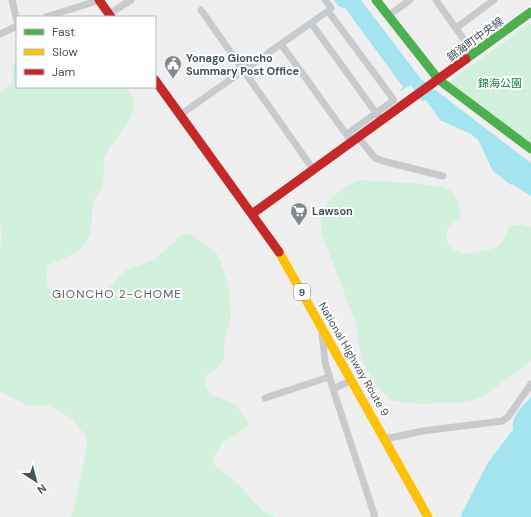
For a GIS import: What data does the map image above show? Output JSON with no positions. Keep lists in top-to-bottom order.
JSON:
{
  "streets": {
    "main road": ["錦海町中央線", "9", "National Highway Route 9"]
  },
  "crossings": [
    ["錦海町中央線", "National Highway Route 9"]
  ],
  "districts": ["GIONCHO 2-CHOME"],
  "parks": ["錦海公園"],
  "places": {
    "public building": ["Yonago Gioncho Summary Post Office"],
    "supermarket": ["Lawson"]
  },
  "legend": ["Fast", "Slow", "Jam"],
  "north": "bottom right"
}
